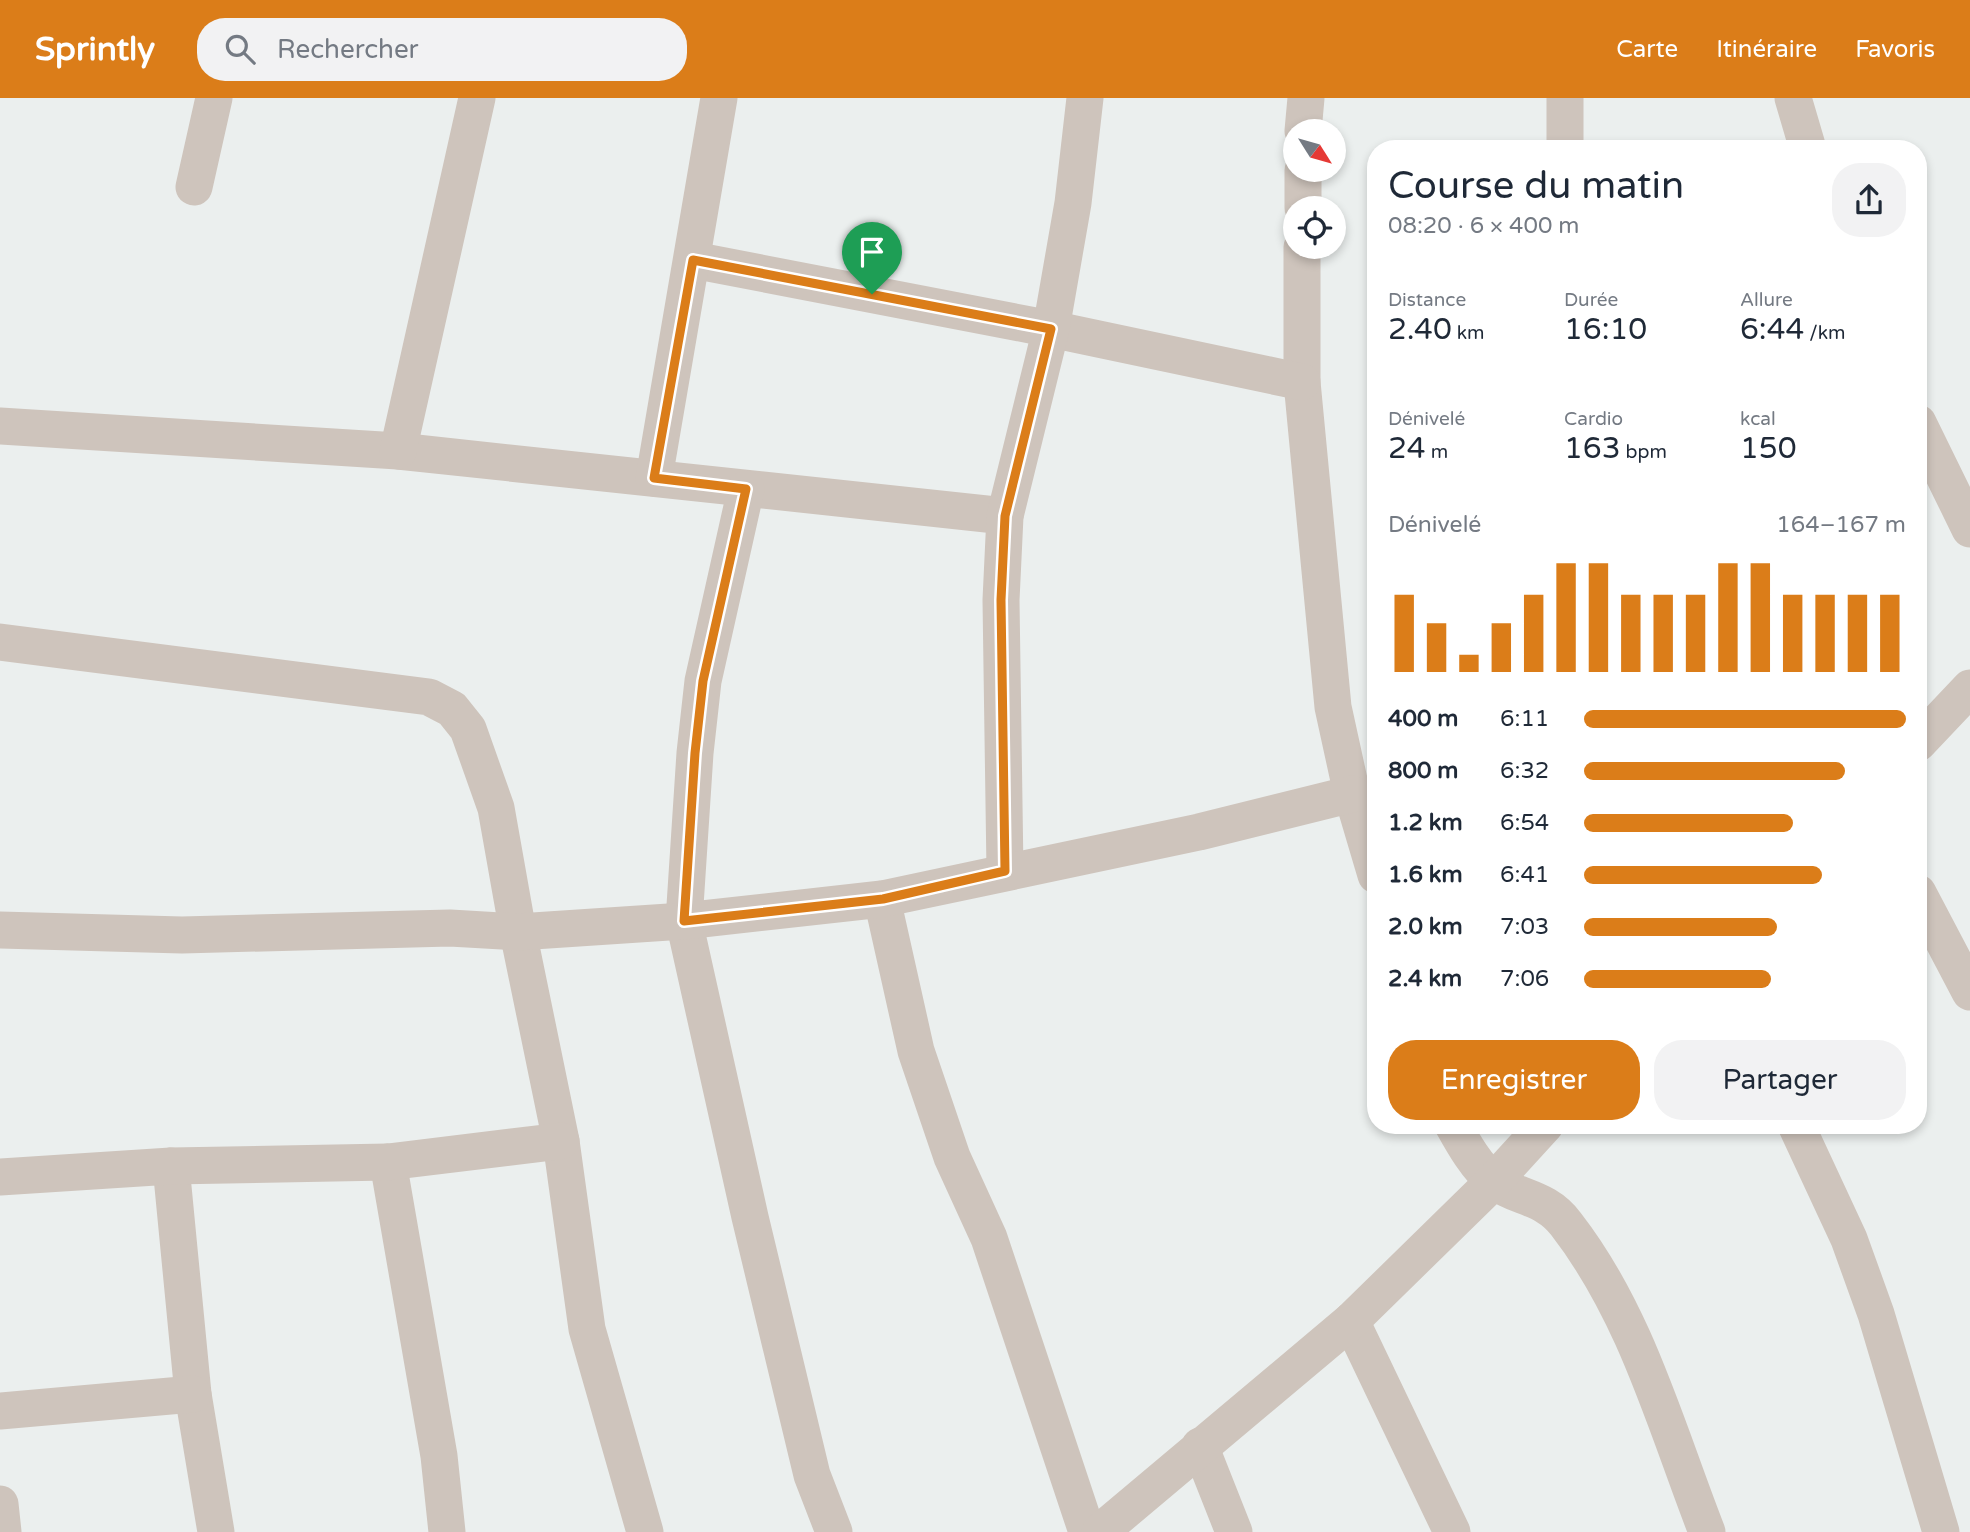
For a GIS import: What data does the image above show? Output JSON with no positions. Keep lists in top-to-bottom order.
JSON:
{
  "north": "bottom right",
  "page": {
    "header": "Sprintly",
    "search": "Rechercher",
    "nav": ["Carte", "Itinéraire", "Favoris"],
    "heading": ["Course du matin", "08:20 · 6 × 400 m"],
    "stats": [
      ["Distance", "2.40 km"],
      ["Durée", "16:10"],
      ["Allure", "6:44 /km"],
      ["Dénivelé", "24 m"],
      ["Cardio", "163 bpm"],
      ["kcal", "150"]
    ],
    "chart": ["Dénivelé", "164–167 m"],
    "list": [
      {
        "name": "400 m",
        "note": "6:11"
      },
      {
        "name": "800 m",
        "note": "6:32"
      },
      {
        "name": "1.2 km",
        "note": "6:54"
      },
      {
        "name": "1.6 km",
        "note": "6:41"
      },
      {
        "name": "2.0 km",
        "note": "7:03"
      },
      {
        "name": "2.4 km",
        "note": "7:06"
      }
    ],
    "buttons": ["Enregistrer", "Partager"]
  }
}
